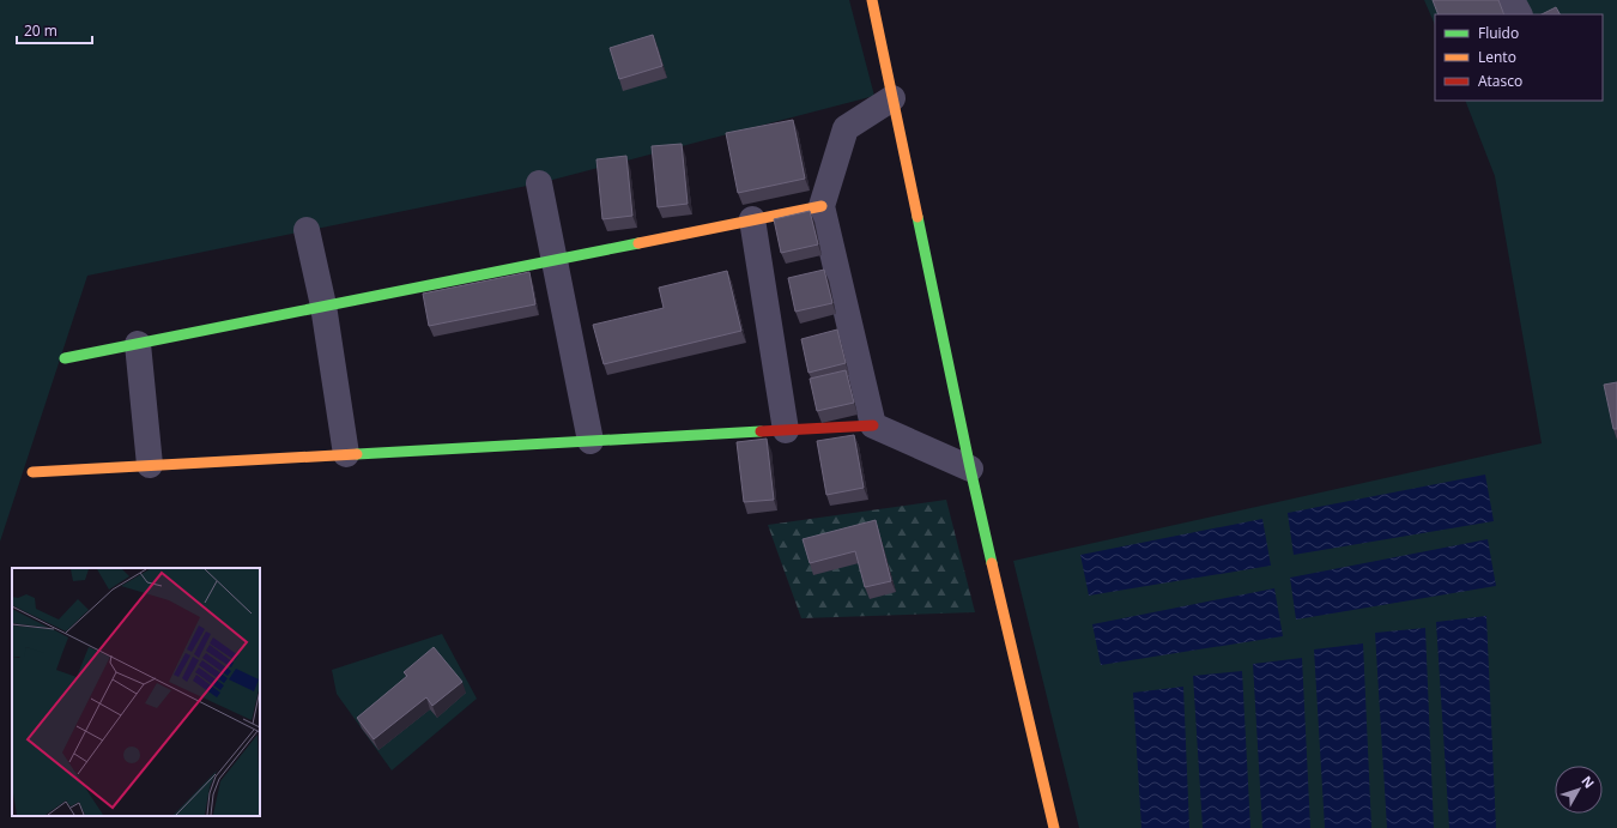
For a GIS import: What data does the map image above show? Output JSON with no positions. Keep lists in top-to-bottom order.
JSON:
{
  "legend": ["Fluido", "Lento", "Atasco"],
  "scale_bar": "20 m",
  "north": "top right"
}
